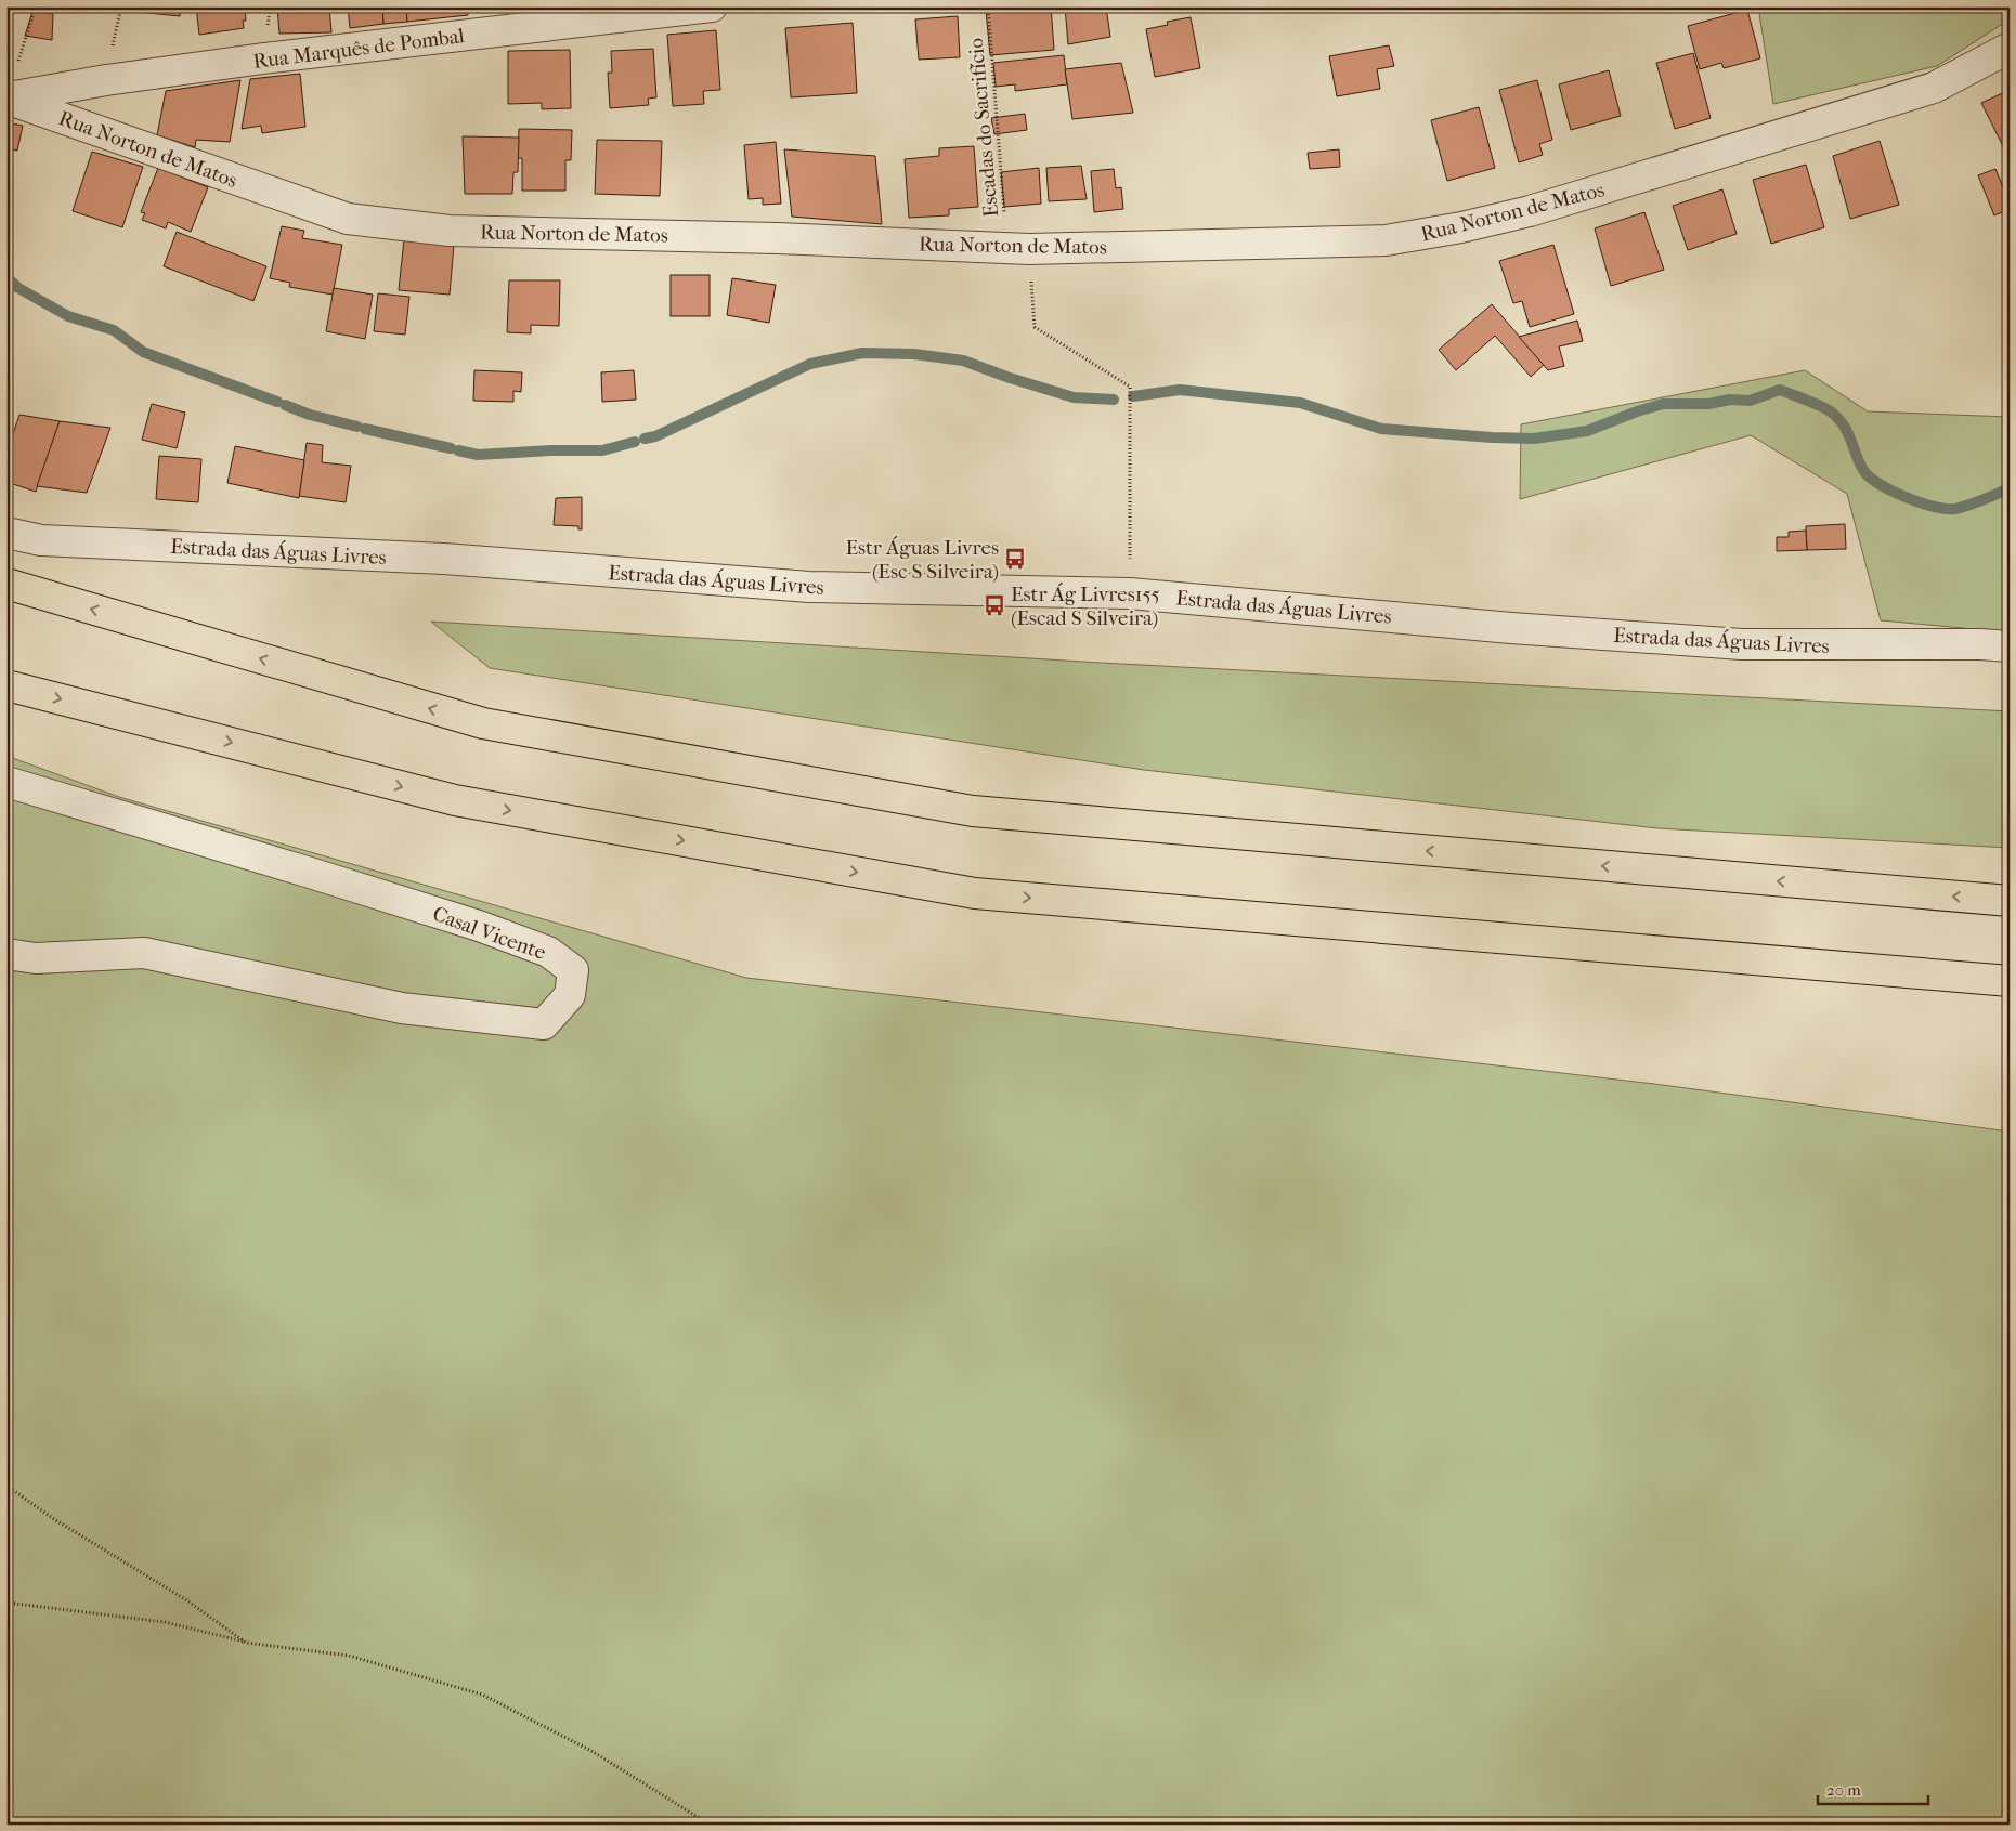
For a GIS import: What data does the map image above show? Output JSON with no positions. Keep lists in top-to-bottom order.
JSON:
{
  "streets": {
    "street": [
      "Rua Marquês de Pombal",
      "Rua Norton de Matos",
      "Estrada das Águas Livres",
      "Casal Vicente"
    ],
    "path": ["Escadas do Sacrifício"]
  },
  "crossings": [
    ["Rua Marquês de Pombal", "Rua Norton de Matos"],
    ["Escadas do Sacrifício", "Rua Norton de Matos"],
    ["Escadas do Sacrifício", "Estrada das Águas Livres"]
  ],
  "places": {
    "bus stop": ["Estr Águas Livres (Esc S Silveira)", "Estr Ág Livres155 (Escad S Silveira)"]
  },
  "scale_bar": "20 m"
}
